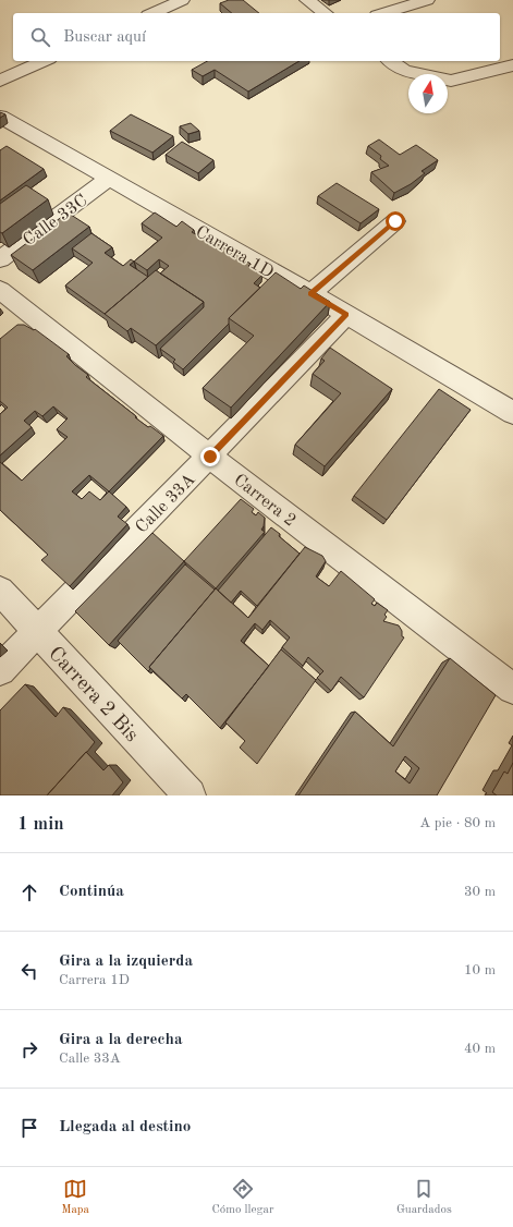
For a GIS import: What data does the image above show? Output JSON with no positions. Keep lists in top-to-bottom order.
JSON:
{
  "streets": {
    "street": [
      "Calle 33C",
      "Carrera 1D",
      "Carrera 2",
      "Calle 33A",
      "Carrera 2 Bis"
    ]
  },
  "crossings": [
    ["Calle 33C", "Carrera 1D"],
    ["Carrera 1D", "Calle 33A"],
    ["Carrera 2", "Calle 33A"],
    ["Calle 33A", "Carrera 2 Bis"]
  ],
  "north": "top",
  "page": {
    "search": "Buscar aquí",
    "heading": ["1 min", "A pie · 80 m"],
    "list": [
      ["Continúa", "30 m"],
      ["Gira a la izquierda", "Carrera 1D", "10 m"],
      ["Gira a la derecha", "Calle 33A", "40 m"],
      "Llegada al destino"
    ],
    "nav": ["Mapa", "Cómo llegar", "Guardados"]
  }
}
